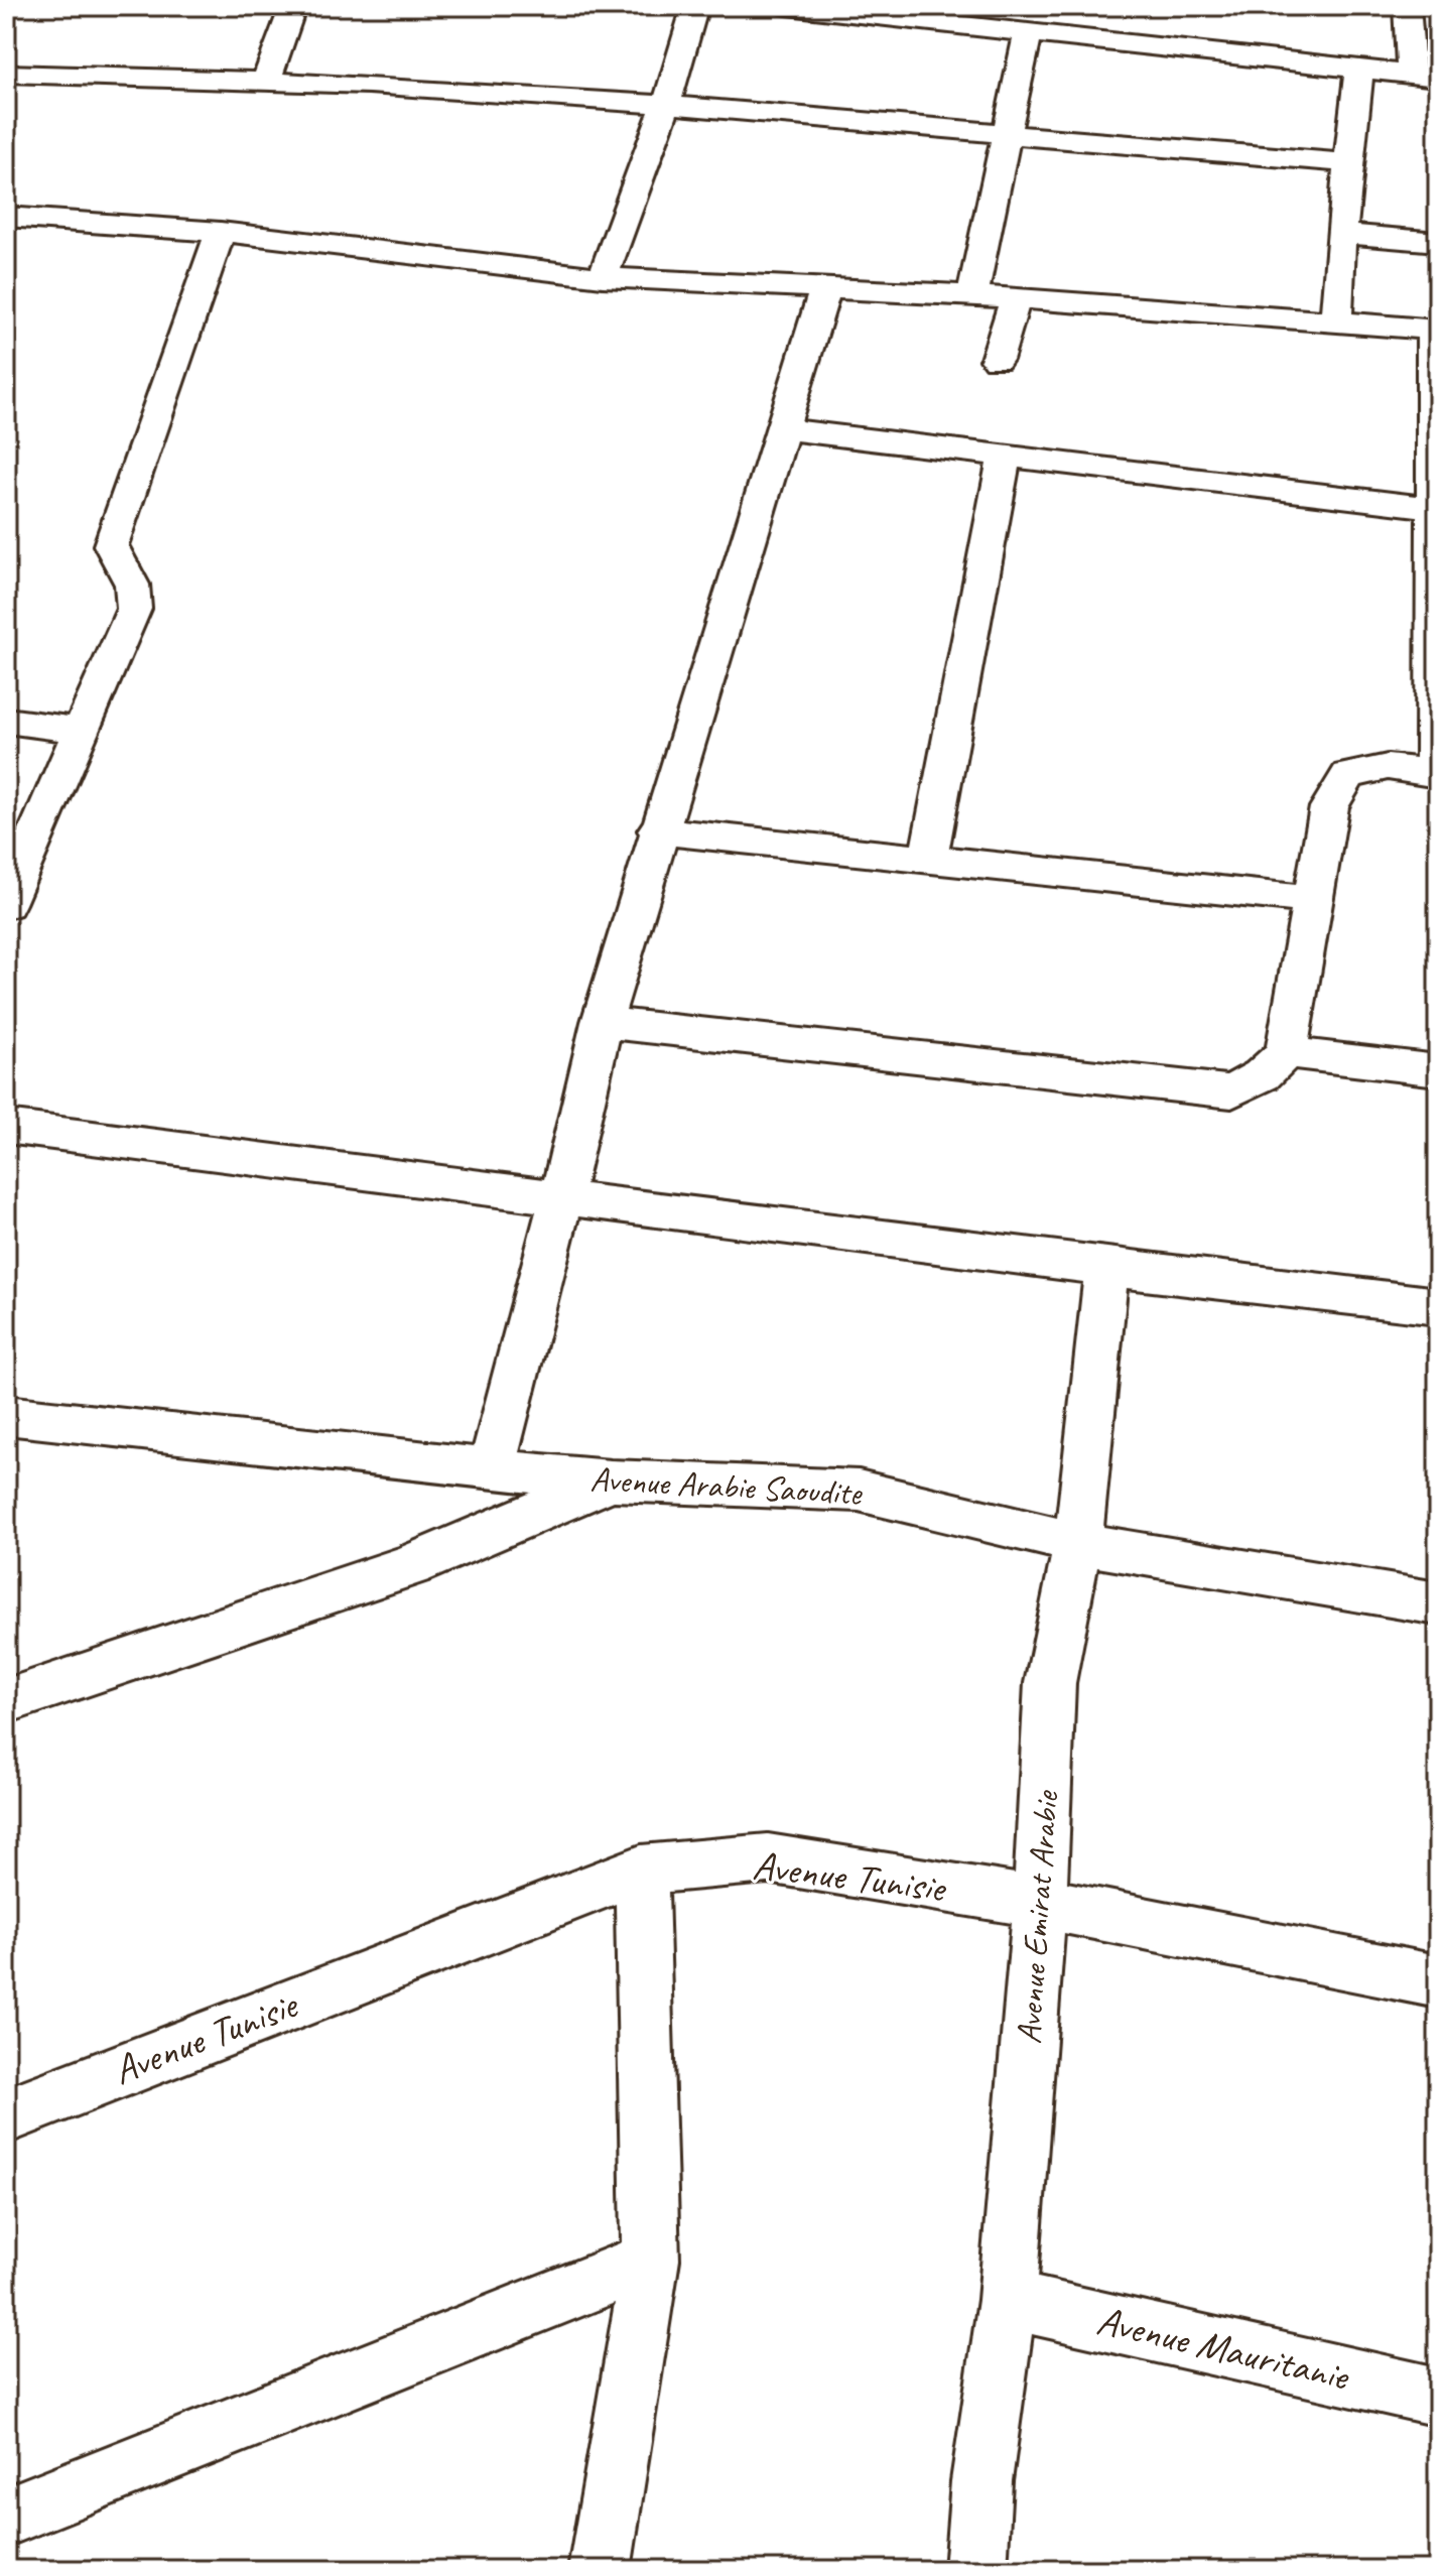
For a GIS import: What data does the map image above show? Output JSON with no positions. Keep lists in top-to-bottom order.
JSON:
{
  "streets": {
    "street": [
      "Avenue Arabie Saoudite",
      "Avenue Tunisie",
      "Avenue Emirat Arabie",
      "Avenue Mauritanie"
    ]
  },
  "crossings": [
    ["Avenue Arabie Saoudite", "Avenue Emirat Arabie"],
    ["Avenue Tunisie", "Avenue Emirat Arabie"],
    ["Avenue Emirat Arabie", "Avenue Mauritanie"]
  ]
}
